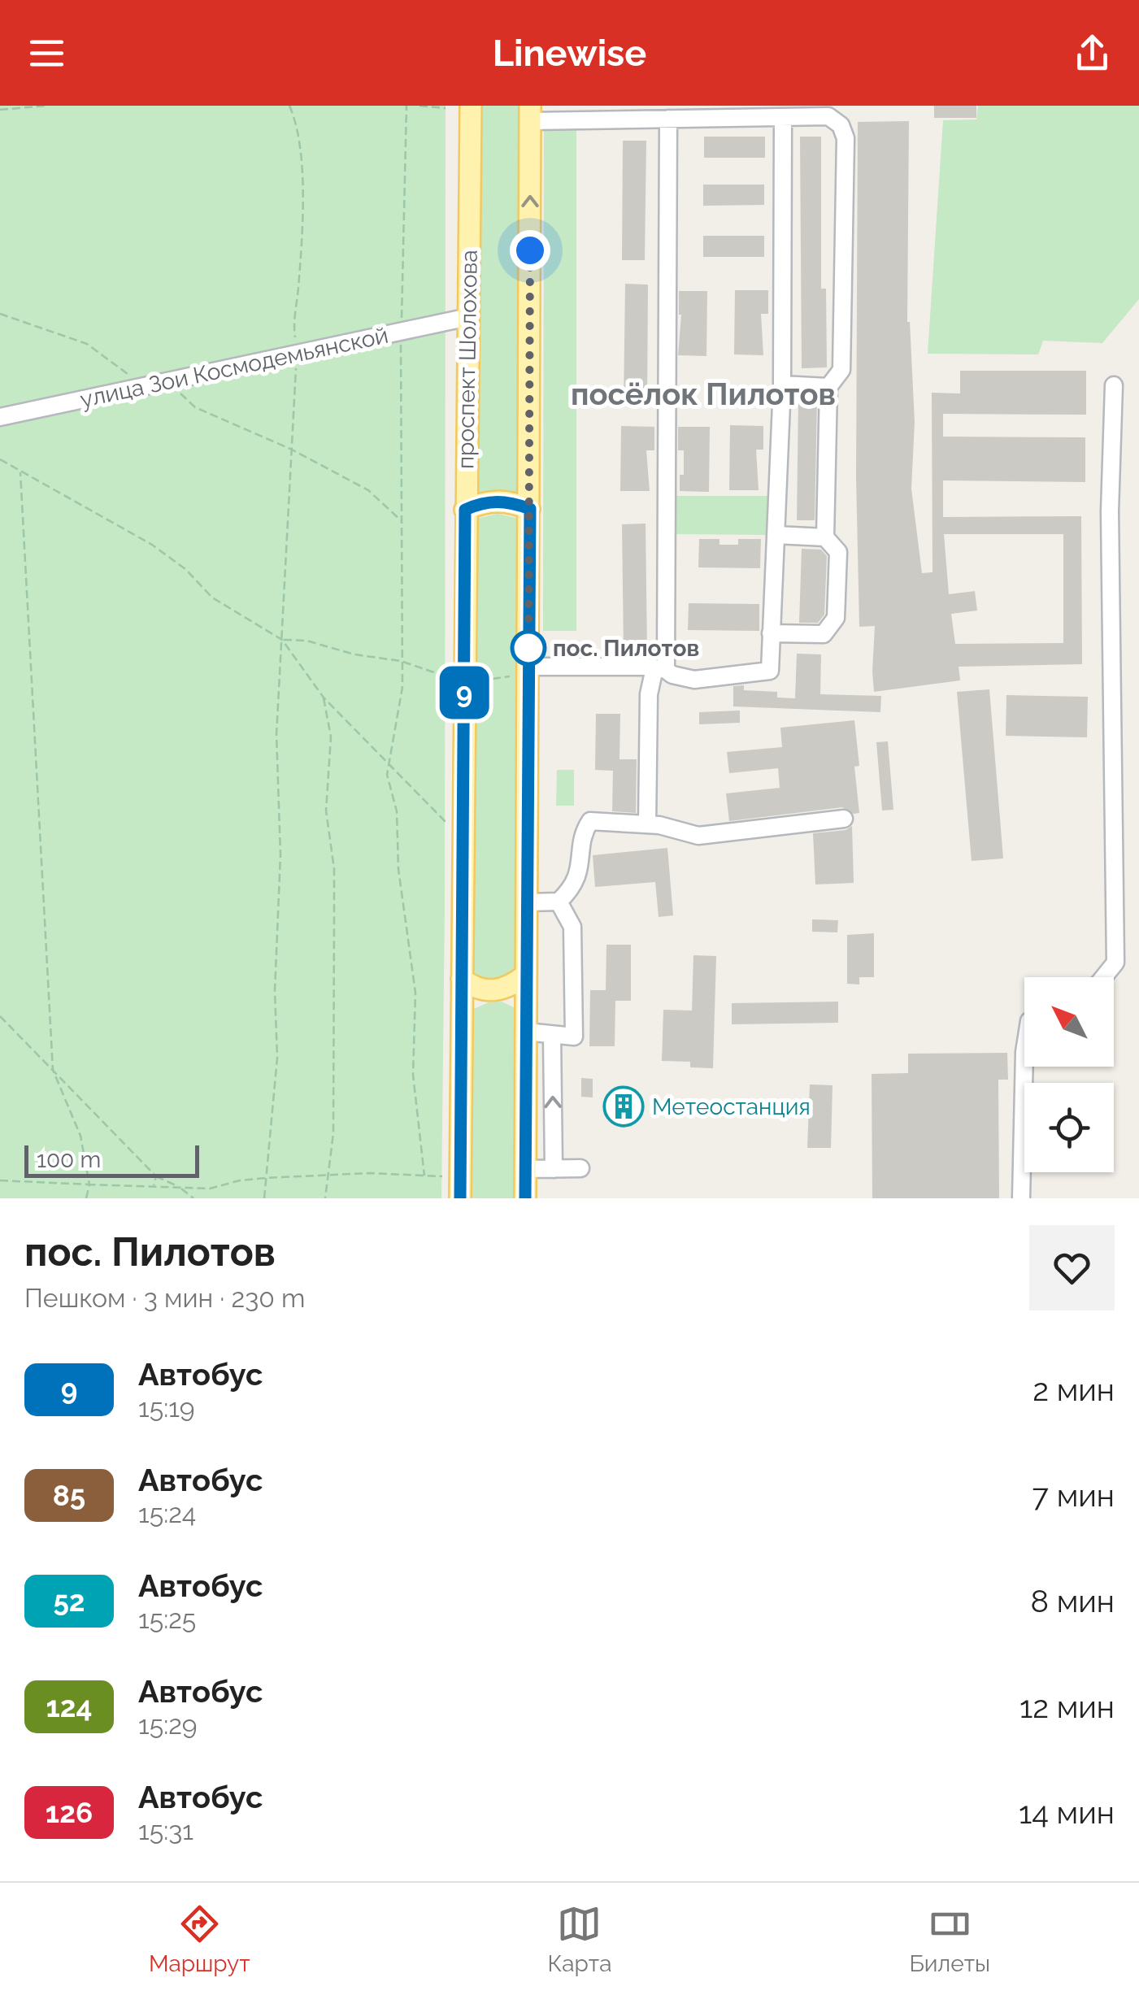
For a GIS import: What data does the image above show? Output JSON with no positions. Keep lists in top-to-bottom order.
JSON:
{
  "streets": {
    "main road": ["проспект Шолохова"],
    "street": ["улица Зои Космодемьянской"]
  },
  "crossings": [
    ["проспект Шолохова", "улица Зои Космодемьянской"]
  ],
  "districts": ["посёлок Пилотов"],
  "places": {
    "other": ["пос. Пилотов"],
    "building": ["Метеостанция"]
  },
  "lines": ["bus line 9"],
  "scale_bar": "100 m",
  "north": "top left",
  "page": {
    "header": "Linewise",
    "on_map": "9",
    "scale": "100 m",
    "heading": ["пос. Пилотов", "Пешком · 3 мин · 230 m"],
    "list": [
      {
        "mark": "9",
        "name": "Автобус",
        "note": "15:19",
        "value": "2 мин"
      },
      {
        "mark": "85",
        "name": "Автобус",
        "note": "15:24",
        "value": "7 мин"
      },
      {
        "mark": "52",
        "name": "Автобус",
        "note": "15:25",
        "value": "8 мин"
      },
      {
        "mark": "124",
        "name": "Автобус",
        "note": "15:29",
        "value": "12 мин"
      },
      {
        "mark": "126",
        "name": "Автобус",
        "note": "15:31",
        "value": "14 мин"
      }
    ],
    "tabs": ["Маршрут", "Карта", "Билеты"]
  }
}
